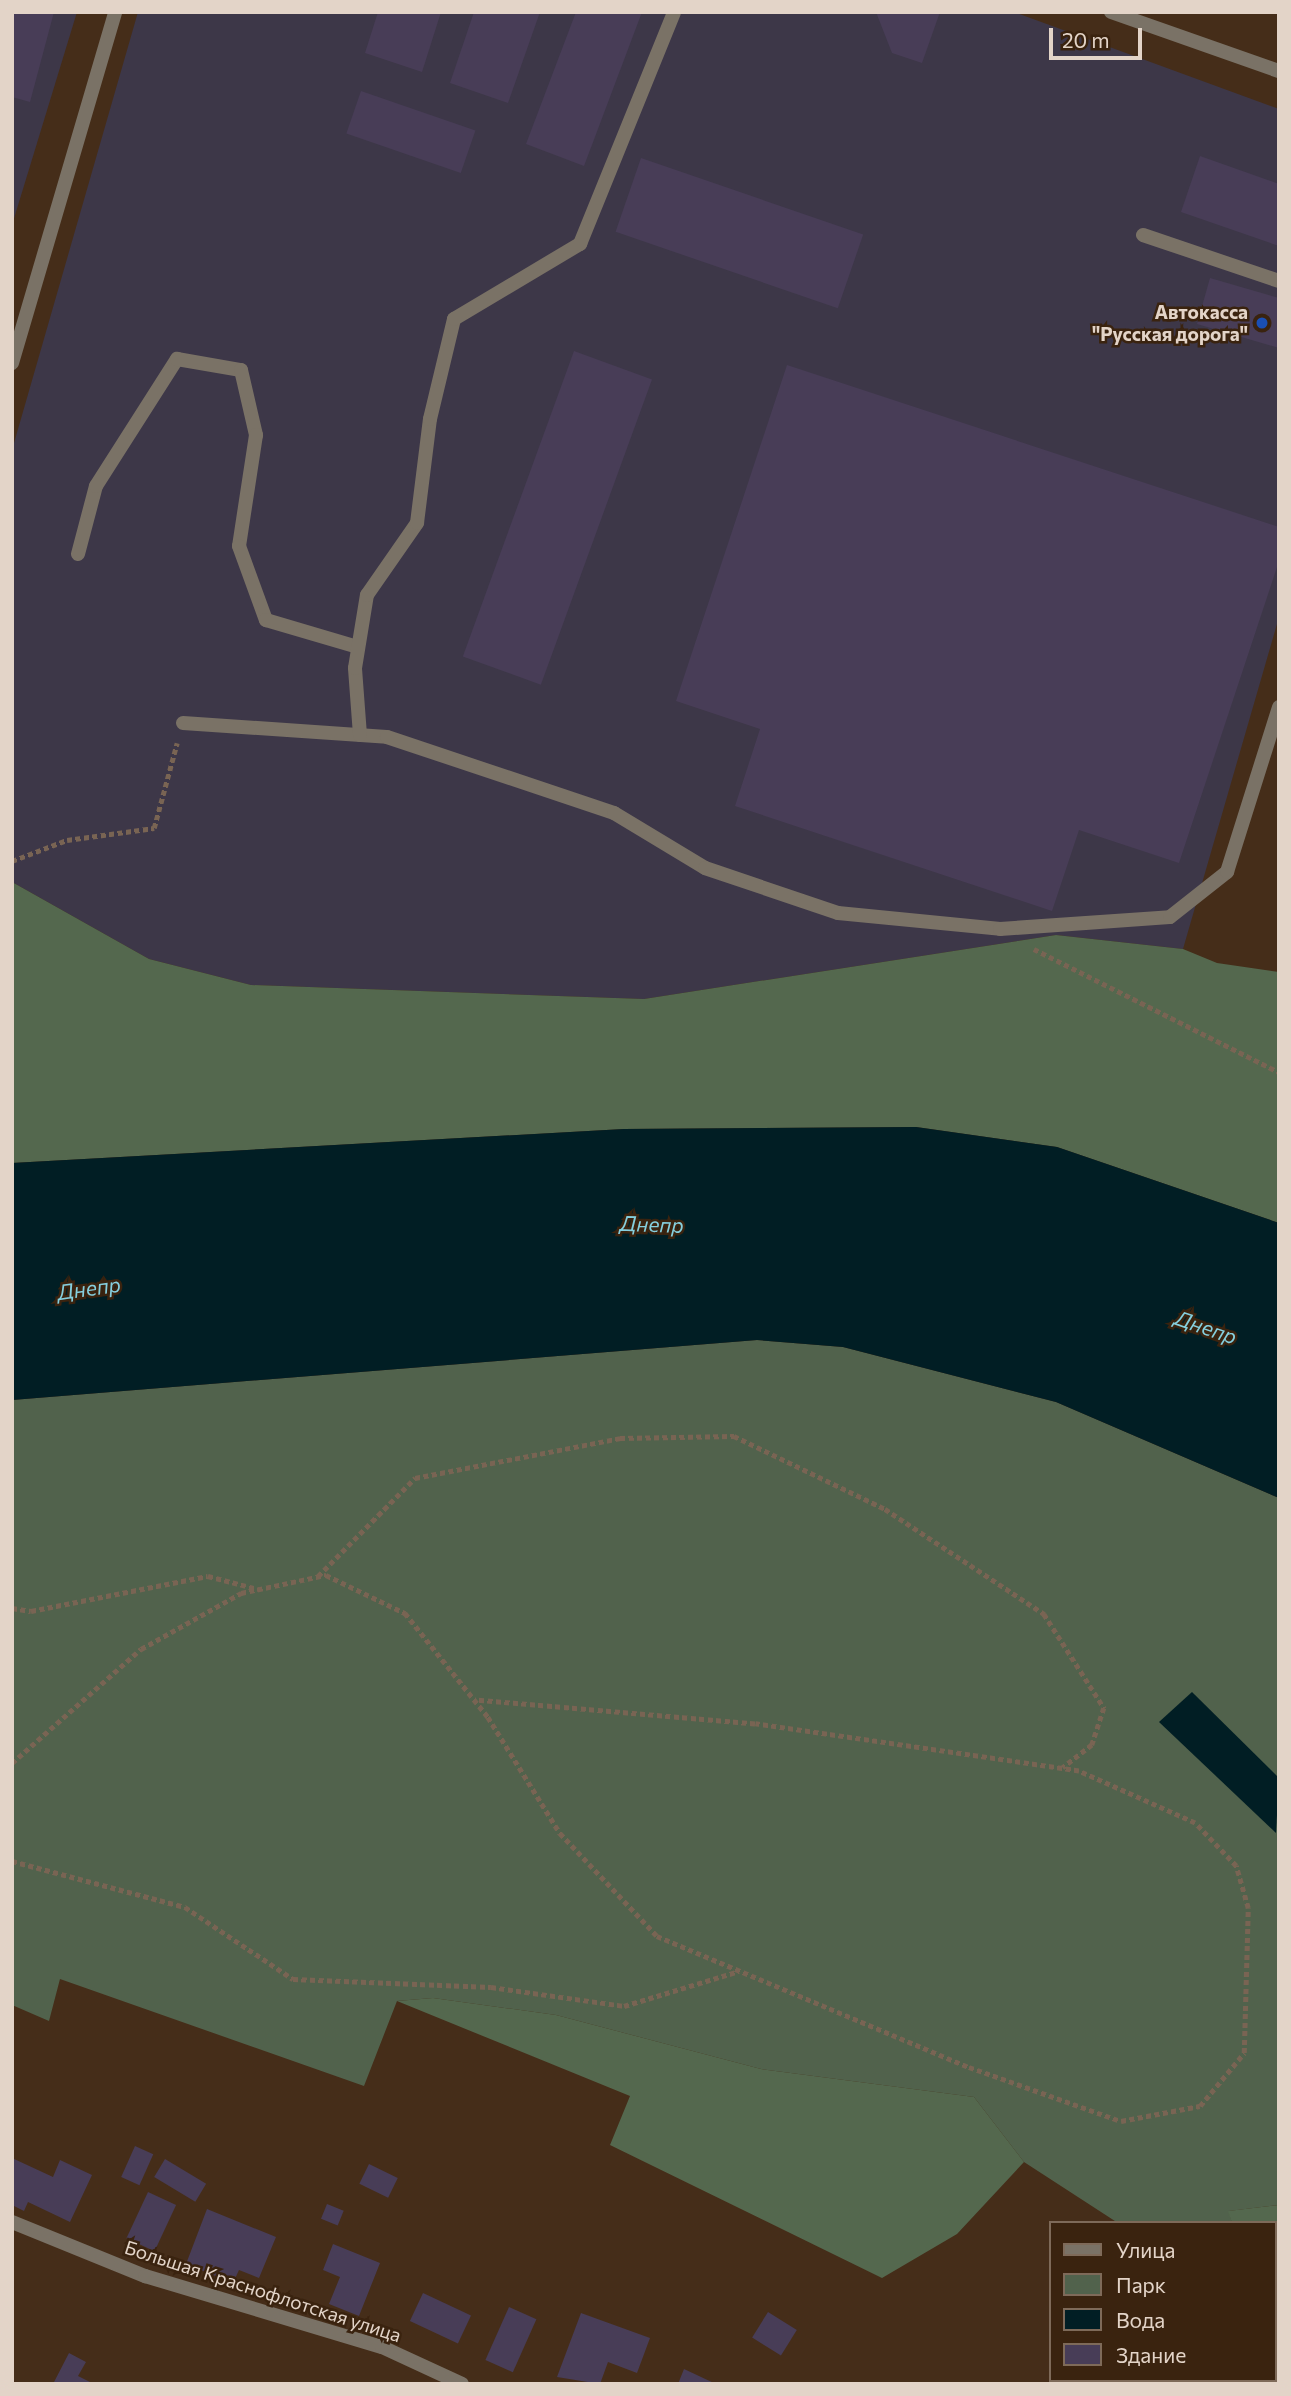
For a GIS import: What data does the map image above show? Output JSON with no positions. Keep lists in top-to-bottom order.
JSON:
{
  "streets": {
    "street": ["Большая Краснофлотская улица"]
  },
  "water": ["Днепр"],
  "places": ["Автокасса \"Русская дорога\""],
  "legend": [
    "Улица",
    "Парк",
    "Вода",
    "Здание"
  ],
  "scale_bar": "20 m"
}
